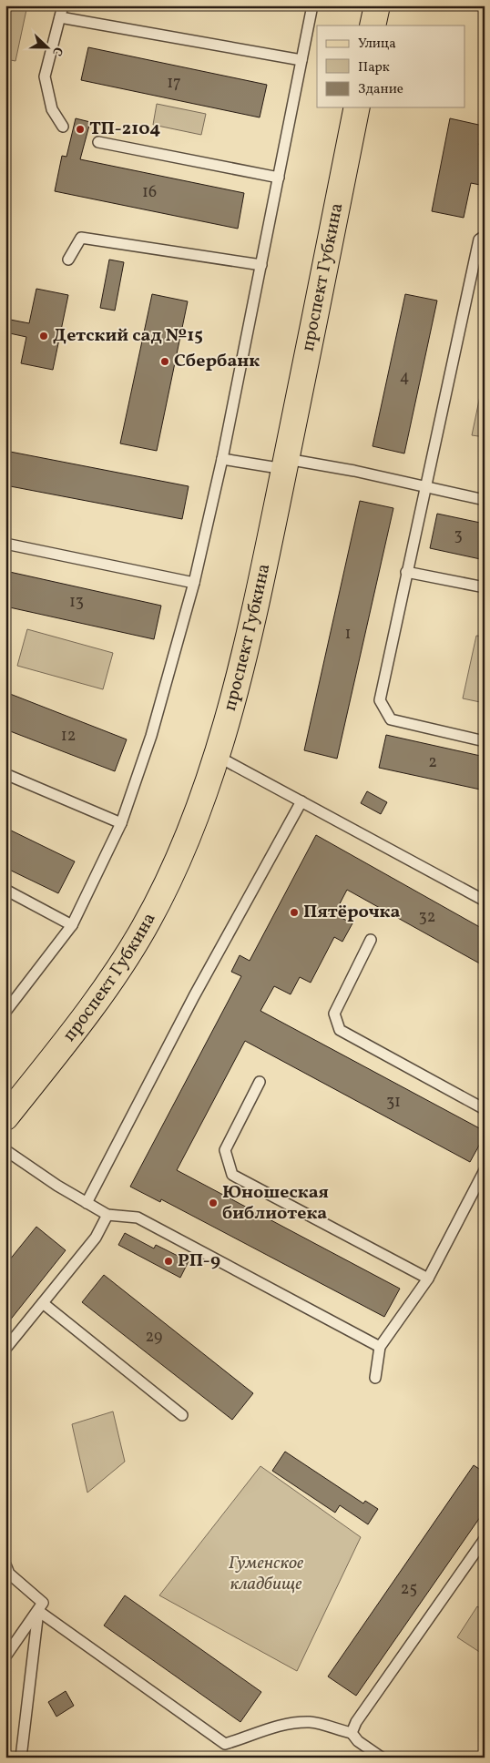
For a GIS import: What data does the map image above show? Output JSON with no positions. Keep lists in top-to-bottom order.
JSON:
{
  "streets": {
    "main road": ["проспект Губкина"]
  },
  "parks": ["Гуменское кладбище"],
  "places": [
    "ТП-2104",
    "Детский сад №15",
    "Сбербанк",
    "Пятёрочка",
    "Юношеская библиотека",
    "РП-9"
  ],
  "house_numbers": [
    "17",
    "16",
    "4",
    "3",
    "13",
    "1",
    "12",
    "2",
    "32",
    "31",
    "29",
    "25"
  ],
  "legend": ["Улица", "Парк", "Здание"],
  "north": "right"
}
